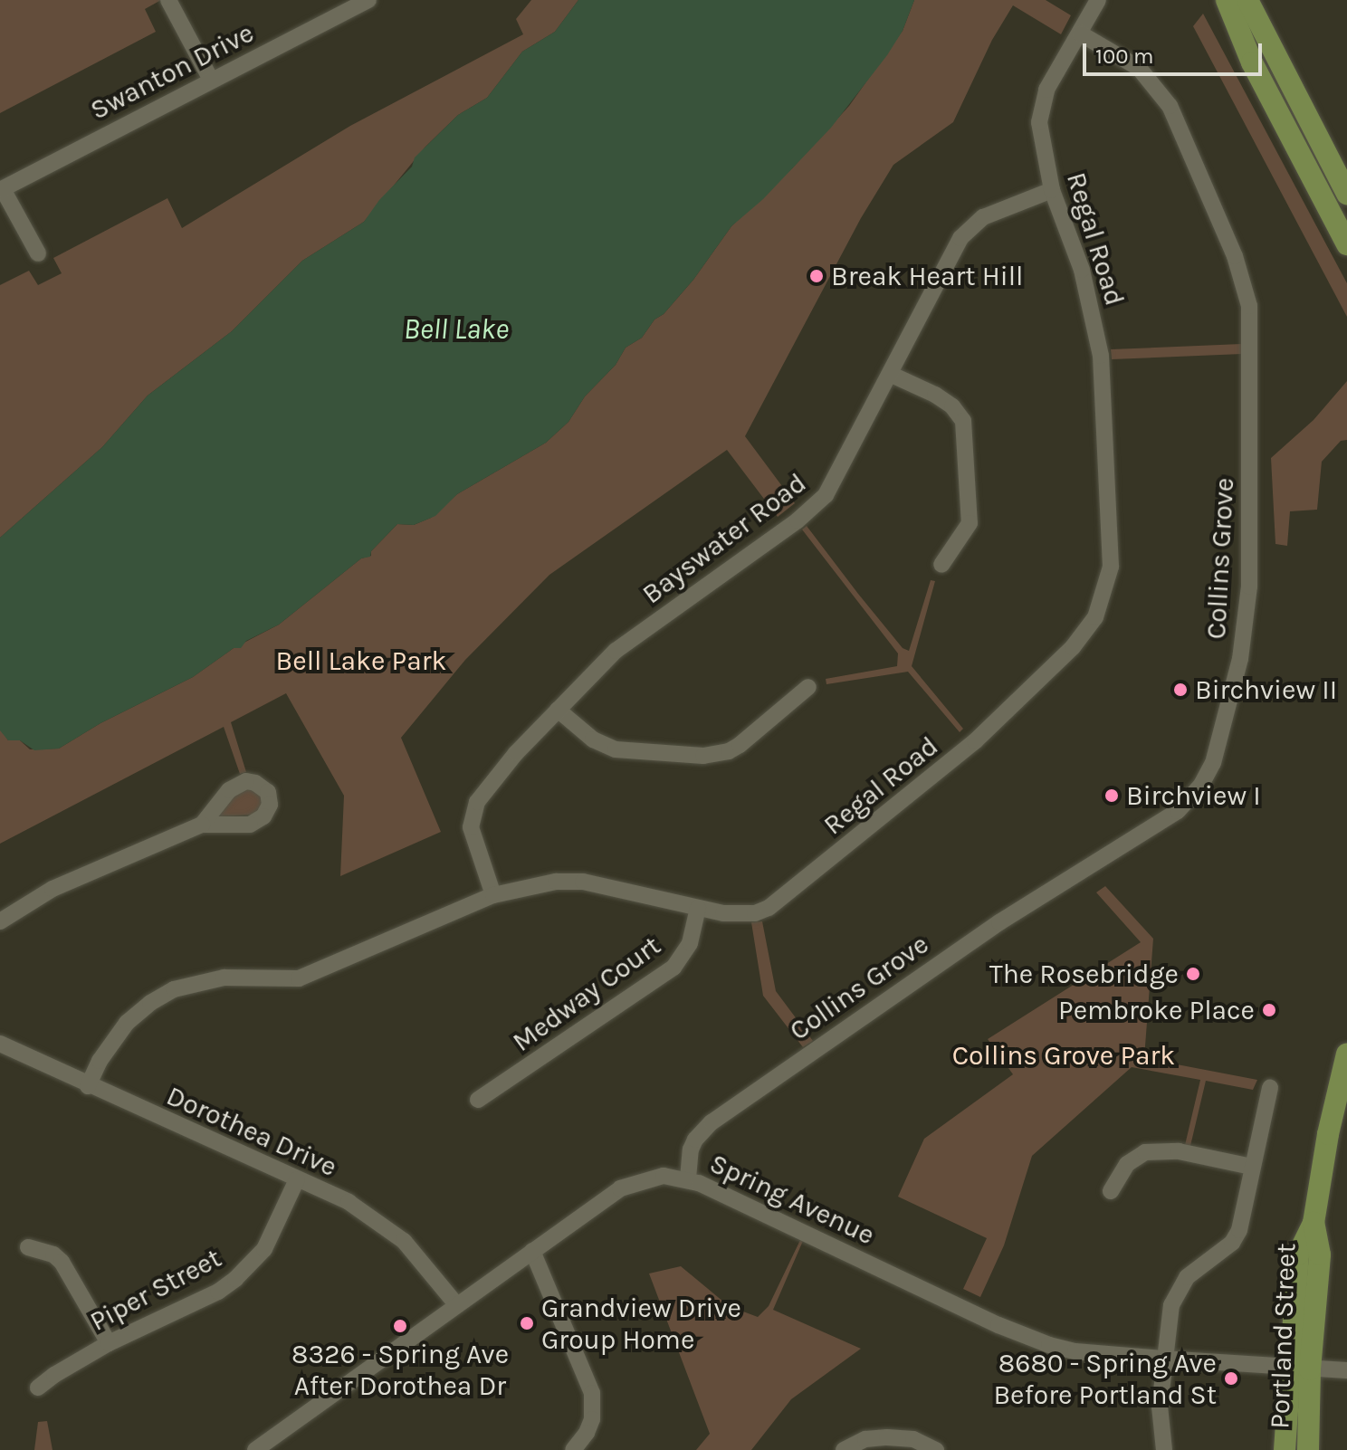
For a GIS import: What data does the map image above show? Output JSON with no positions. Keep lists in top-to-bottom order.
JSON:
{
  "streets": {
    "main road": ["Portland Street"],
    "street": [
      "Swanton Drive",
      "Regal Road",
      "Bayswater Road",
      "Collins Grove",
      "Medway Court",
      "Dorothea Drive",
      "Spring Avenue",
      "Piper Street"
    ]
  },
  "crossings": [
    ["Regal Road", "Bayswater Road"],
    ["Regal Road", "Collins Grove"],
    ["Regal Road", "Medway Court"],
    ["Regal Road", "Dorothea Drive"],
    ["Collins Grove", "Spring Avenue"],
    ["Dorothea Drive", "Spring Avenue"],
    ["Dorothea Drive", "Piper Street"],
    ["Spring Avenue", "Portland Street"]
  ],
  "water": ["Bell Lake"],
  "parks": ["Bell Lake Park", "Collins Grove Park"],
  "places": [
    "Break Heart Hill",
    "Birchview II",
    "Birchview I",
    "The Rosebridge",
    "Pembroke Place",
    "Grandview Drive Group Home",
    "8326 - Spring Ave After Dorothea Dr",
    "8680 - Spring Ave Before Portland St"
  ],
  "scale_bar": "100 m"
}
